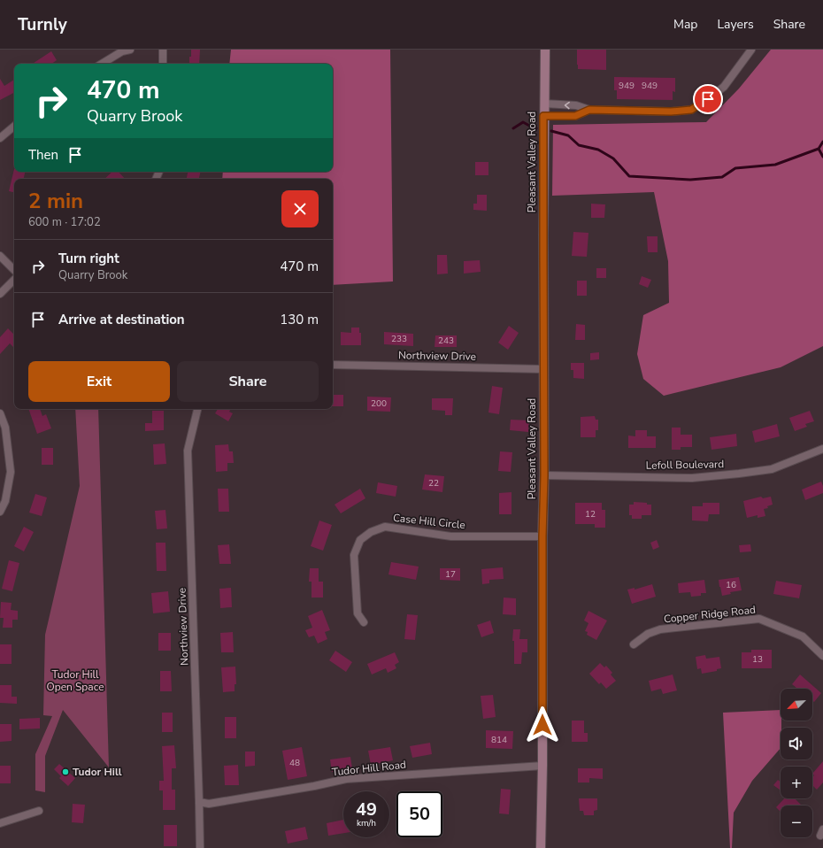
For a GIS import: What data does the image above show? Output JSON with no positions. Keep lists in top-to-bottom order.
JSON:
{
  "streets": {
    "main road": ["Pleasant Valley Road"],
    "street": [
      "Northview Drive",
      "Lefoll Boulevard",
      "Case Hill Circle",
      "Copper Ridge Road",
      "Tudor Hill Road"
    ]
  },
  "crossings": [
    ["Pleasant Valley Road", "Northview Drive"],
    ["Pleasant Valley Road", "Lefoll Boulevard"],
    ["Pleasant Valley Road", "Case Hill Circle"],
    ["Pleasant Valley Road", "Tudor Hill Road"],
    ["Northview Drive", "Tudor Hill Road"]
  ],
  "parks": ["Tudor Hill Open Space"],
  "places": ["Tudor Hill"],
  "house_numbers": [
    "949",
    "949",
    "233",
    "243",
    "200",
    "22",
    "12",
    "17",
    "16",
    "13",
    "814",
    "48"
  ],
  "north": "bottom left",
  "page": {
    "header": "Turnly",
    "nav": ["Map", "Layers", "Share"],
    "turn": ["470 m", "Quarry Brook"],
    "then": "Then",
    "heading": ["2 min", "600 m · 17:02"],
    "list": [
      {
        "name": "Turn right",
        "note": "Quarry Brook",
        "value": "470 m"
      },
      {
        "name": "Arrive at destination",
        "value": "130 m"
      }
    ],
    "buttons": ["Exit", "Share"],
    "map_buttons": ["+", "−"],
    "speed": "49 km/h",
    "limit": "50"
  }
}
